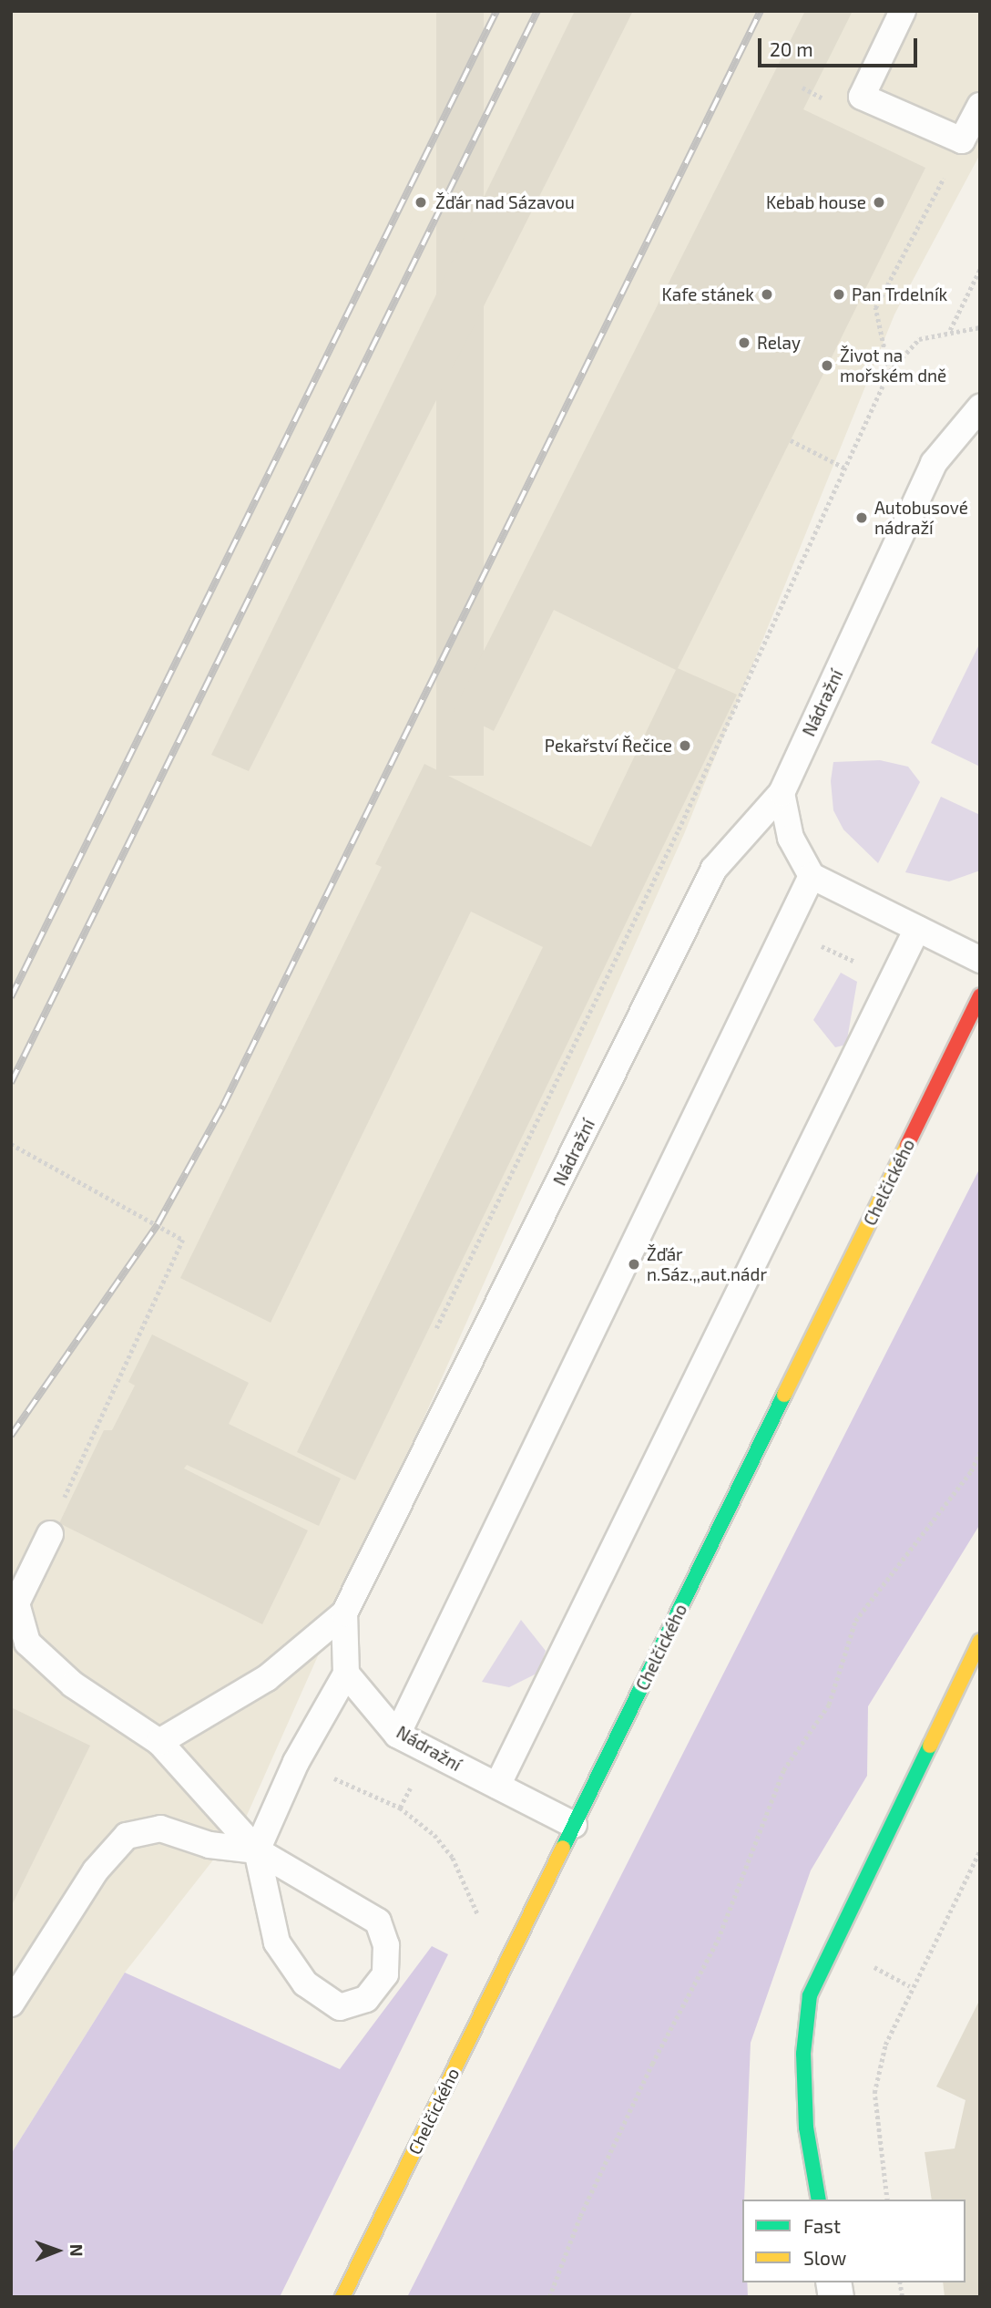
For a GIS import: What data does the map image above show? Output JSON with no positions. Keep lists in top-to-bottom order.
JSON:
{
  "streets": {
    "street": ["Chelčického"],
    "lane": ["Nádražní"]
  },
  "crossings": [
    ["Nádražní", "Chelčického"]
  ],
  "places": [
    "Žďár nad Sázavou",
    "Kebab house",
    "Kafe stánek",
    "Pan Trdelník",
    "Relay",
    "Život na mořském dně",
    "Autobusové nádraží",
    "Pekařství Řečice",
    "Žďár n.Sáz.,,aut.nádr"
  ],
  "legend": ["Fast", "Slow"],
  "scale_bar": "20 m",
  "north": "right"
}
